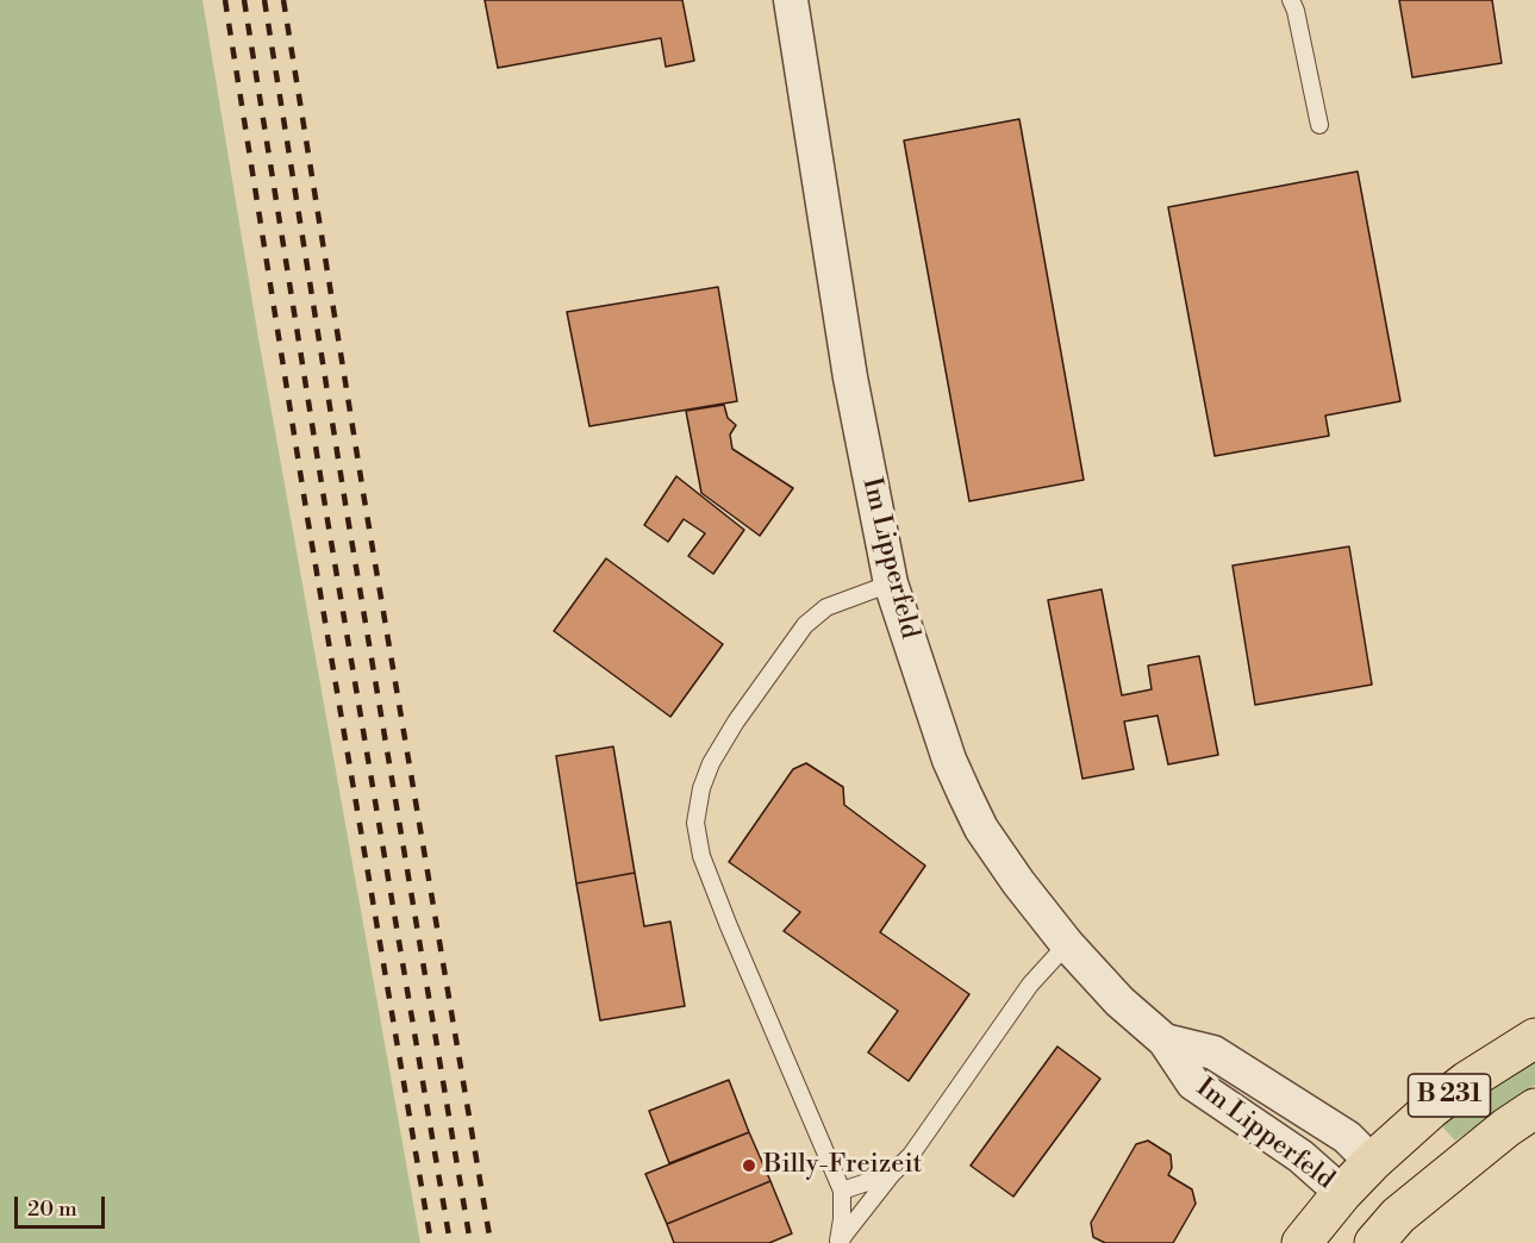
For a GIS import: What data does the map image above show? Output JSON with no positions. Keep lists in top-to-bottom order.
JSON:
{
  "streets": {
    "main road": ["B 231"],
    "street": ["Im Lipperfeld"]
  },
  "crossings": [
    ["Im Lipperfeld", "B 231"]
  ],
  "places": ["Billy-Freizeit"],
  "scale_bar": "20 m"
}
